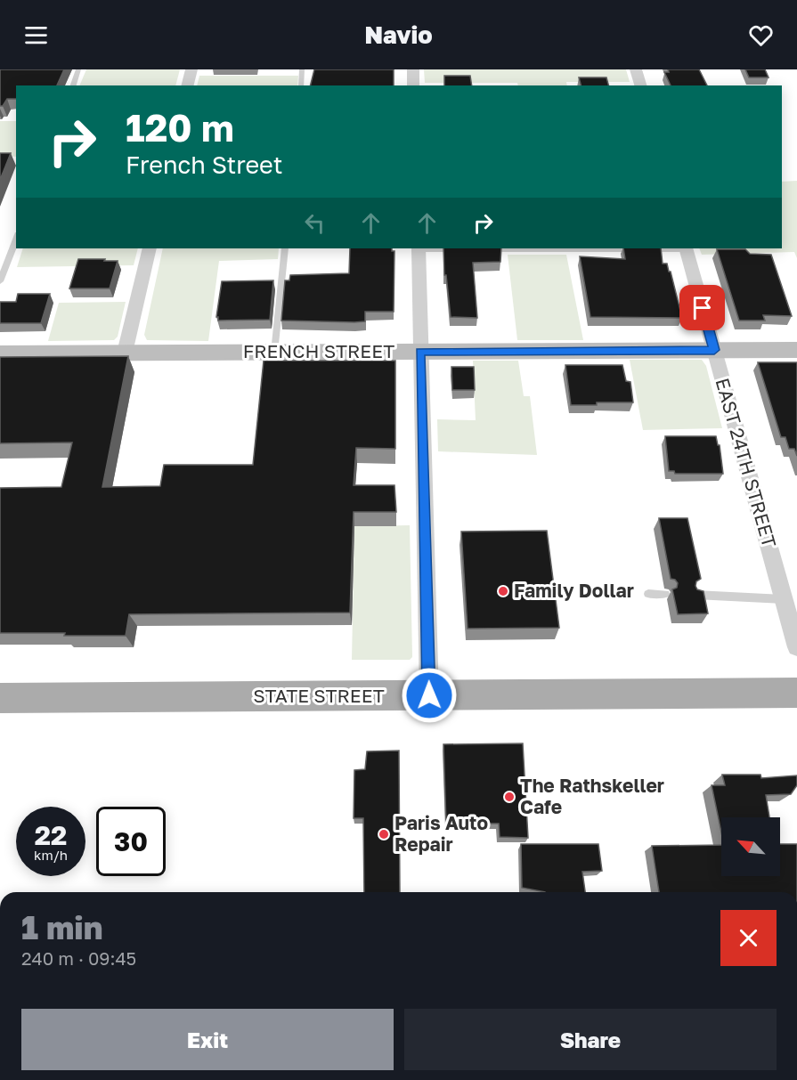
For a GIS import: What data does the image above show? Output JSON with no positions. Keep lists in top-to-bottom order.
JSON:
{
  "streets": {
    "main road": ["FRENCH STREET", "STATE STREET"],
    "street": ["EAST 24TH STREET"]
  },
  "crossings": [
    ["FRENCH STREET", "EAST 24TH STREET"]
  ],
  "places": ["Family Dollar", "The Rathskeller Cafe", "Paris Auto Repair"],
  "north": "top left",
  "page": {
    "header": "Navio",
    "turn": ["120 m", "French Street"],
    "speed": "22 km/h",
    "limit": "30",
    "heading": ["1 min", "240 m · 09:45"],
    "buttons": ["Exit", "Share"]
  }
}
